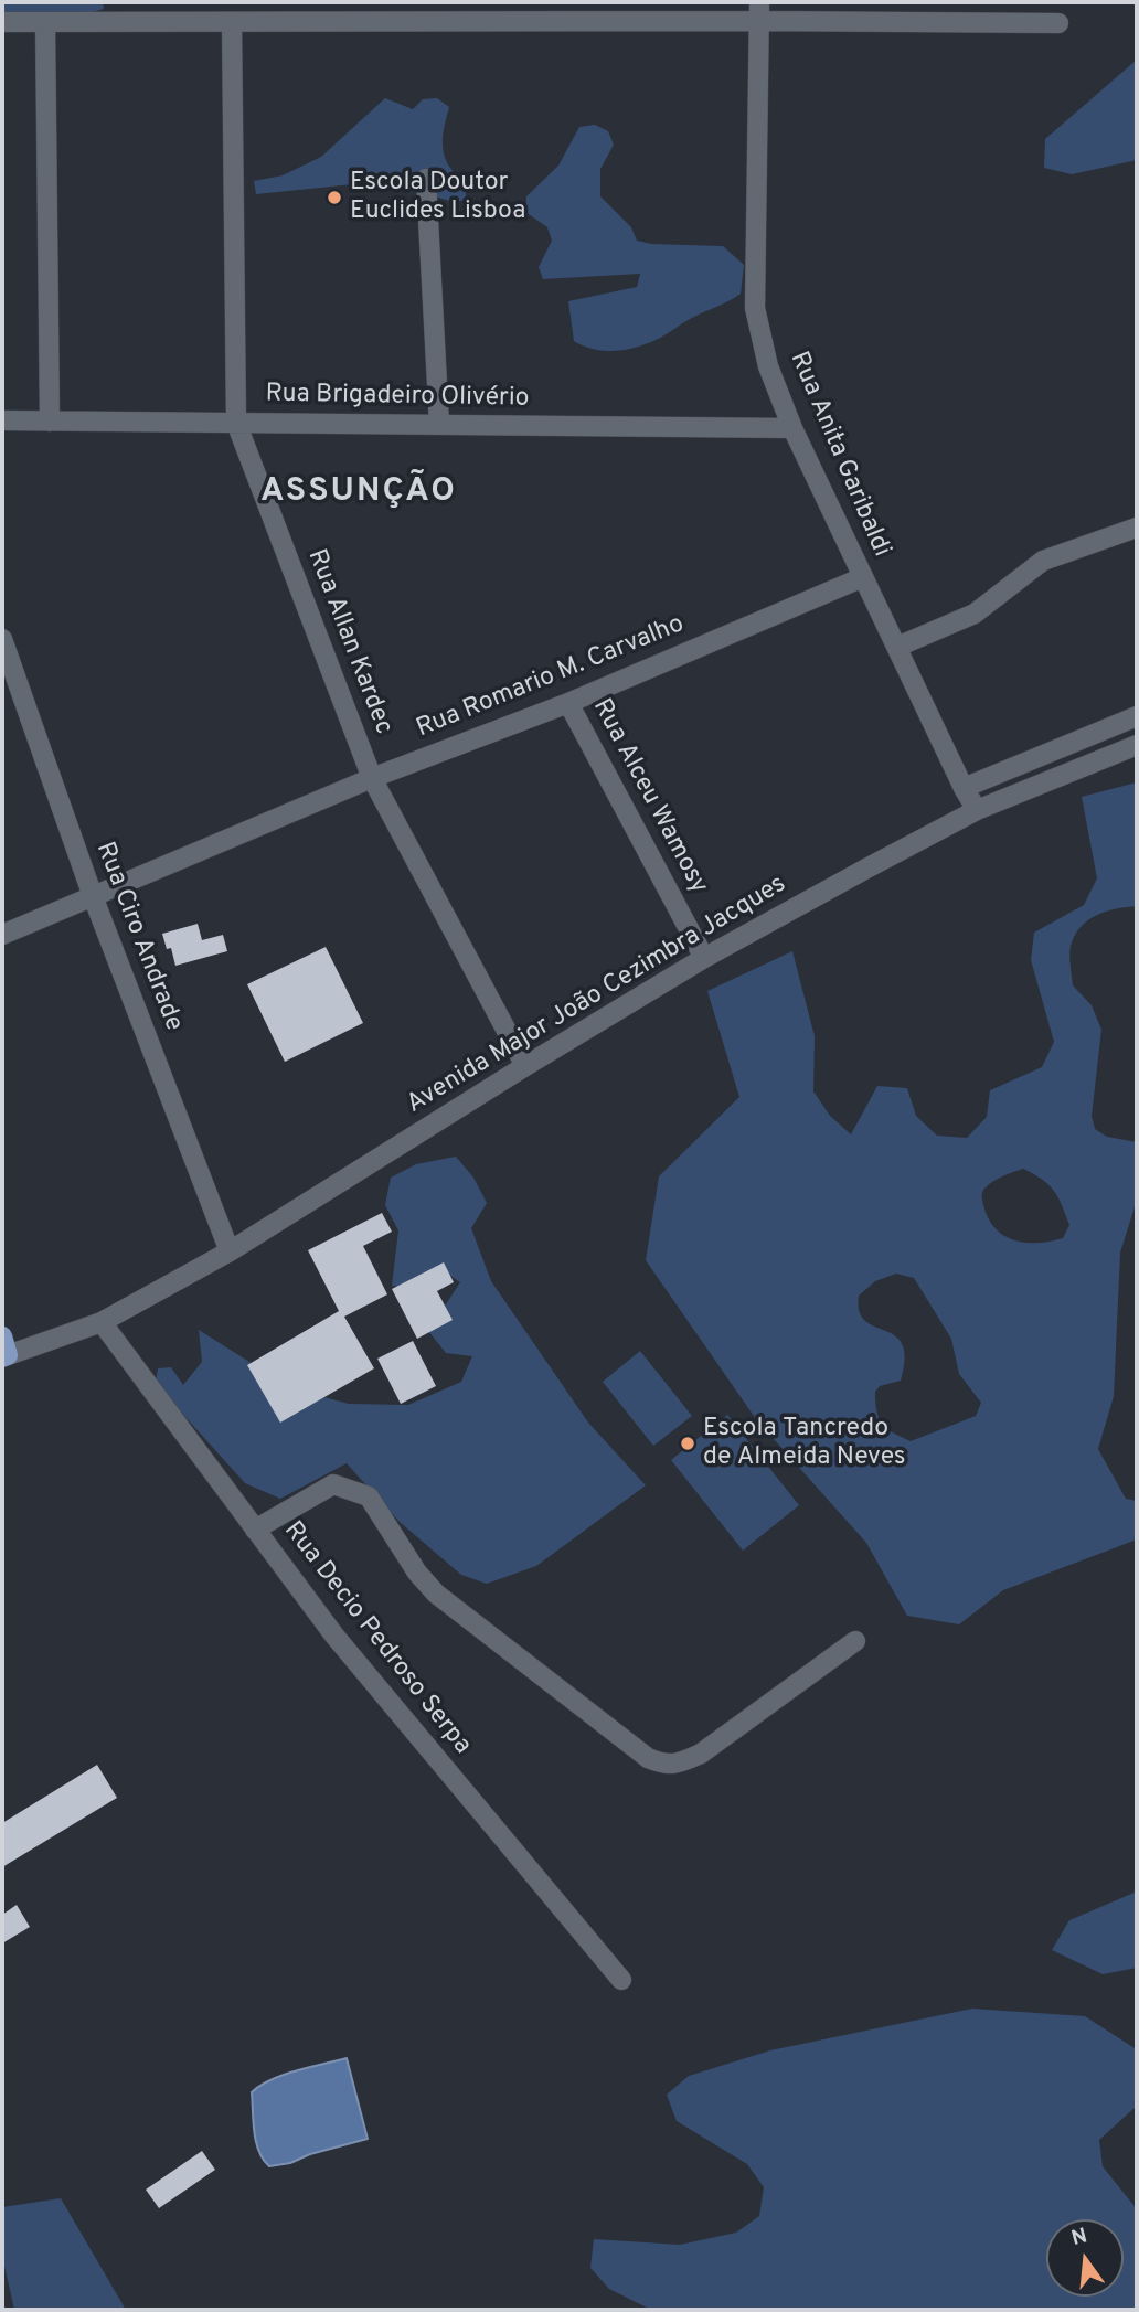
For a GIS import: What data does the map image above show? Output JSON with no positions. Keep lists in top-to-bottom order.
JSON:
{
  "streets": {
    "street": [
      "Rua Brigadeiro Olivério",
      "Rua Anita Garibaldi",
      "Rua Allan Kardec",
      "Rua Romario M. Carvalho",
      "Rua Alceu Wamosy",
      "Rua Ciro Andrade",
      "Avenida Major João Cezimbra Jacques",
      "Rua Decio Pedroso Serpa"
    ]
  },
  "crossings": [
    ["Rua Brigadeiro Olivério", "Rua Anita Garibaldi"],
    ["Rua Brigadeiro Olivério", "Rua Allan Kardec"],
    ["Rua Anita Garibaldi", "Rua Romario M. Carvalho"],
    ["Rua Anita Garibaldi", "Avenida Major João Cezimbra Jacques"],
    ["Rua Allan Kardec", "Rua Romario M. Carvalho"],
    ["Rua Allan Kardec", "Avenida Major João Cezimbra Jacques"],
    ["Rua Romario M. Carvalho", "Rua Alceu Wamosy"],
    ["Rua Romario M. Carvalho", "Rua Ciro Andrade"],
    ["Rua Alceu Wamosy", "Avenida Major João Cezimbra Jacques"],
    ["Rua Ciro Andrade", "Avenida Major João Cezimbra Jacques"],
    ["Avenida Major João Cezimbra Jacques", "Rua Decio Pedroso Serpa"]
  ],
  "districts": ["ASSUNÇÃO"],
  "places": ["Escola Doutor Euclides Lisboa", "Escola Tancredo de Almeida Neves"],
  "north": "top"
}
